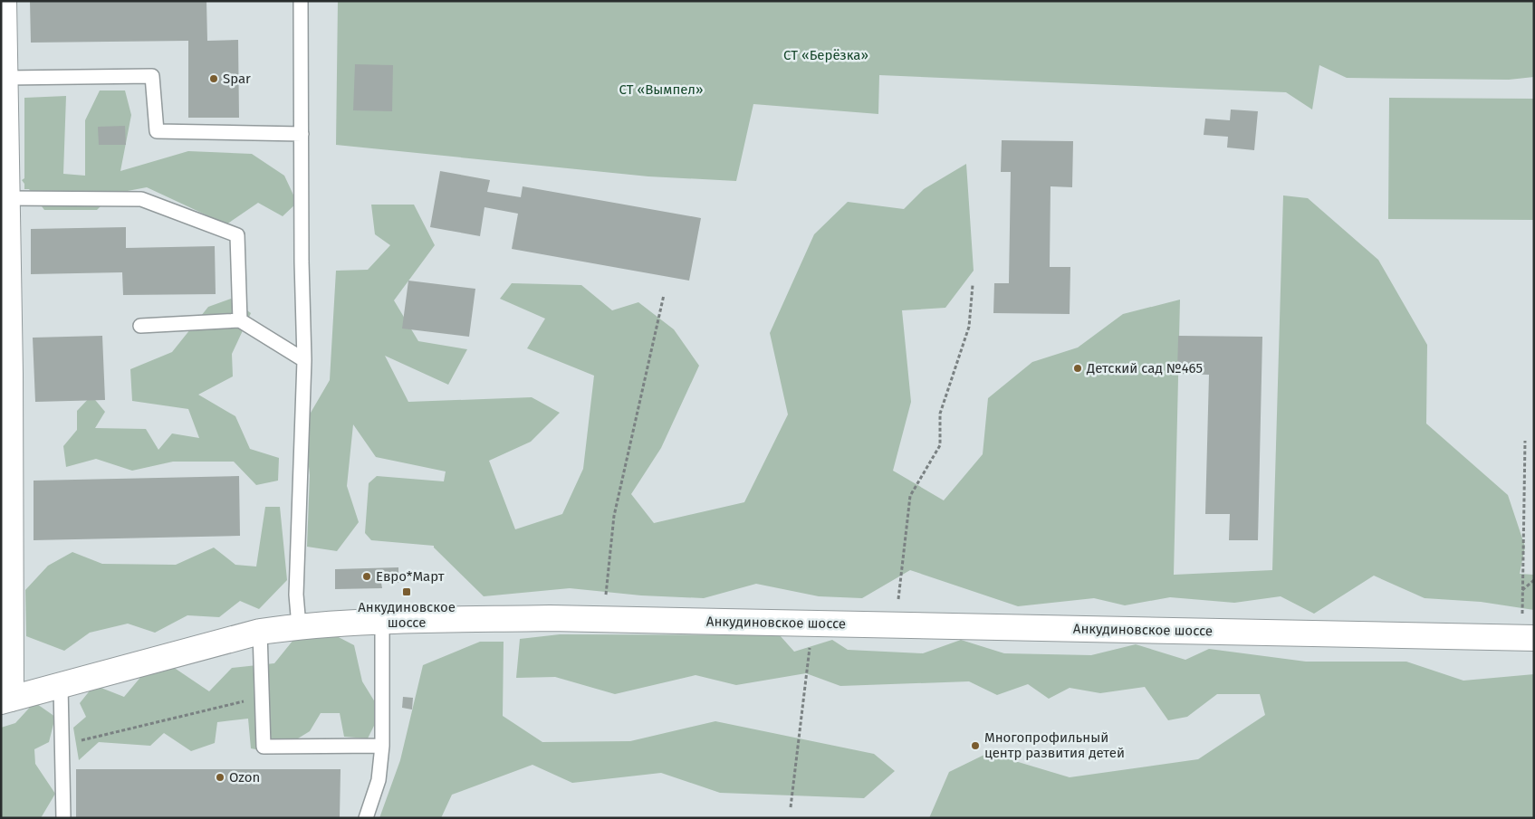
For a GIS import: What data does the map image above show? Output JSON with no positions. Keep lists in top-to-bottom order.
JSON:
{
  "streets": {
    "street": ["Анкудиновское шоссе"]
  },
  "parks": ["СТ «Берёзка»", "СТ «Вымпел»"],
  "places": {
    "other": [
      "Spar",
      "Детский сад №465",
      "Евро*Март",
      "Многопрофильный центр развития детей",
      "Ozon"
    ],
    "transit": ["Анкудиновское шоссе"]
  }
}
